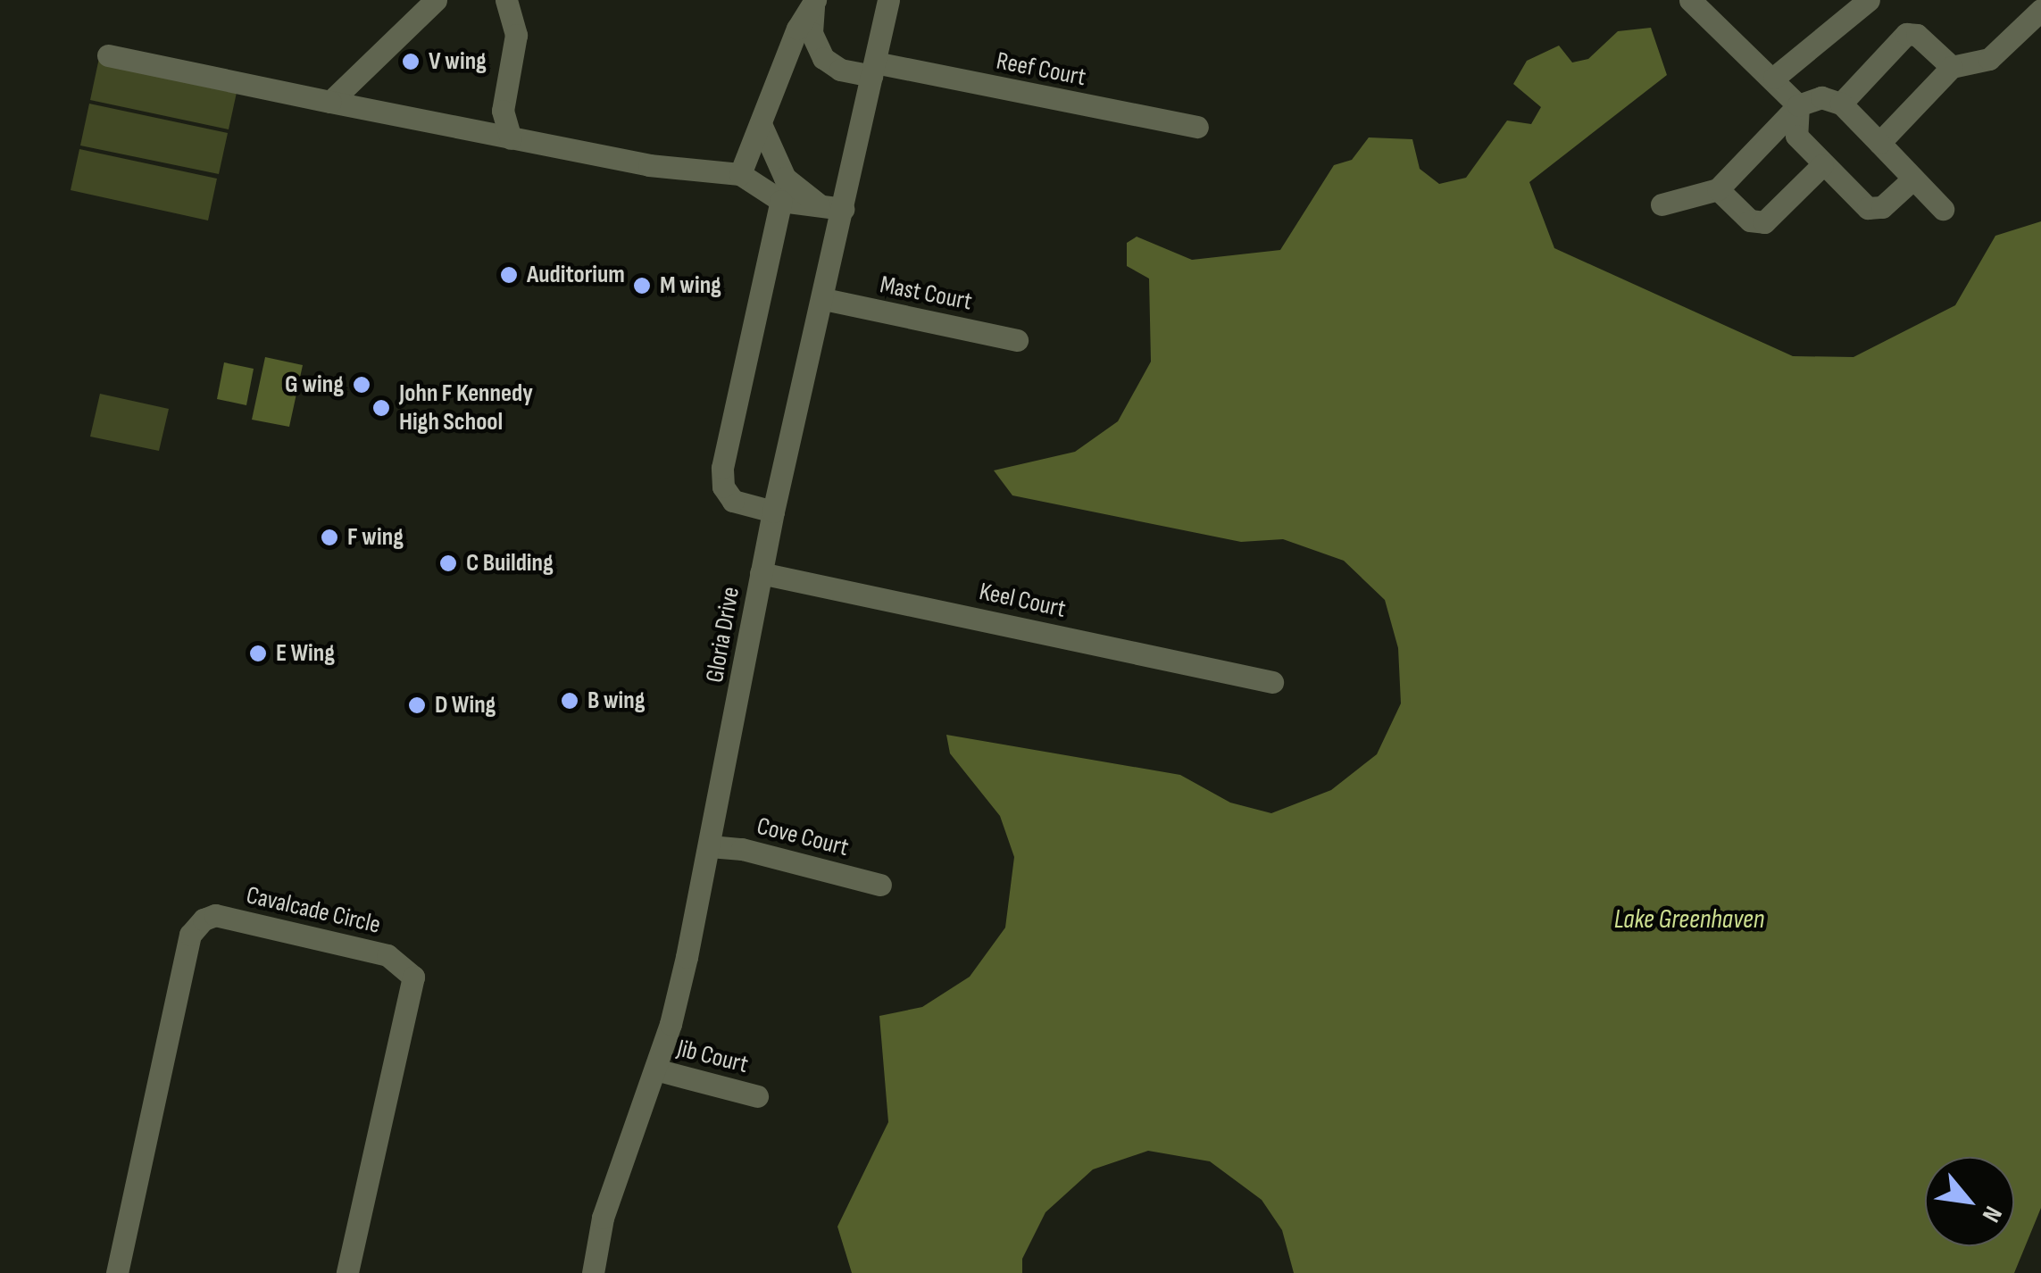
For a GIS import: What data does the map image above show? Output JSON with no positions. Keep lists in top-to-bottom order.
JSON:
{
  "streets": {
    "street": [
      "Reef Court",
      "Mast Court",
      "Keel Court",
      "Gloria Drive",
      "Cove Court",
      "Cavalcade Circle",
      "Jib Court"
    ]
  },
  "crossings": [
    ["Reef Court", "Gloria Drive"],
    ["Mast Court", "Gloria Drive"],
    ["Keel Court", "Gloria Drive"],
    ["Gloria Drive", "Cove Court"],
    ["Gloria Drive", "Jib Court"]
  ],
  "water": ["Lake Greenhaven"],
  "places": [
    "V wing",
    "Auditorium",
    "M wing",
    "G wing",
    "John F Kennedy High School",
    "F wing",
    "C Building",
    "E Wing",
    "B wing",
    "D Wing"
  ],
  "north": "bottom right"
}
